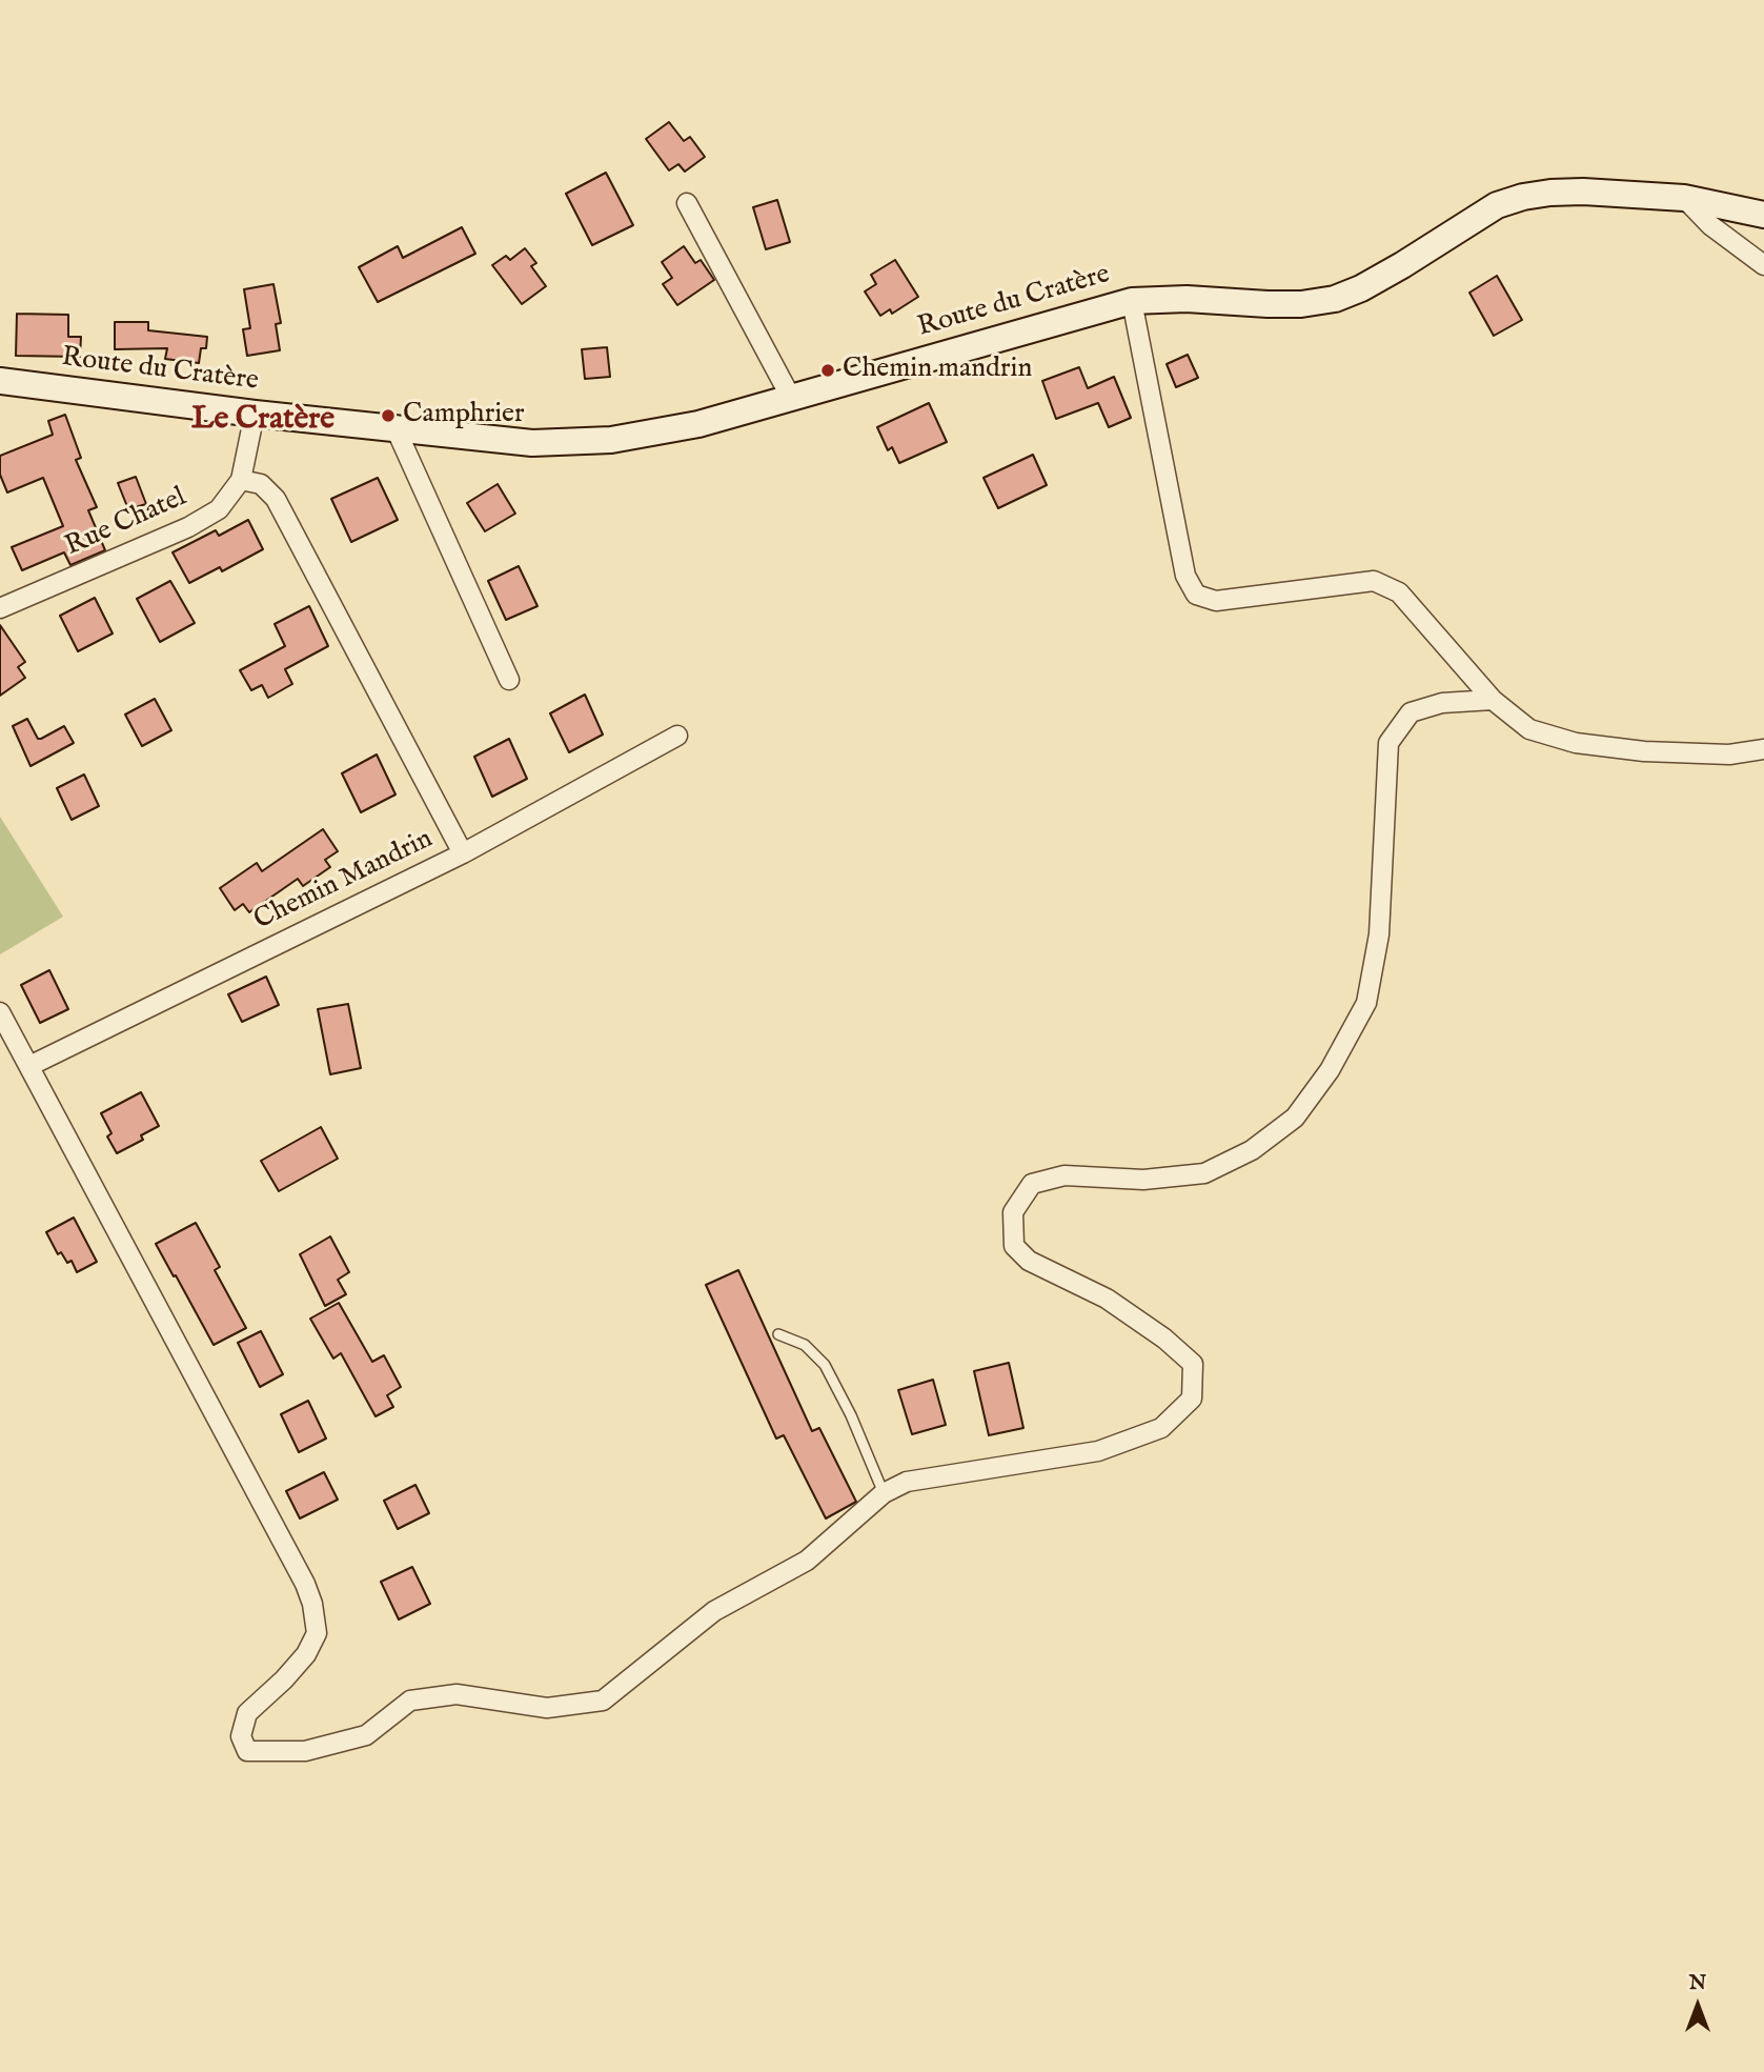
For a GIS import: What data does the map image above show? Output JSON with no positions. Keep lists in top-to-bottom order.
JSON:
{
  "streets": {
    "street": ["Route du Cratère", "Rue Chatel", "Chemin Mandrin"]
  },
  "crossings": [
    ["Route du Cratère", "Rue Chatel"]
  ],
  "districts": ["Le Cratère"],
  "places": ["Chemin mandrin", "Camphrier"],
  "north": "top"
}
